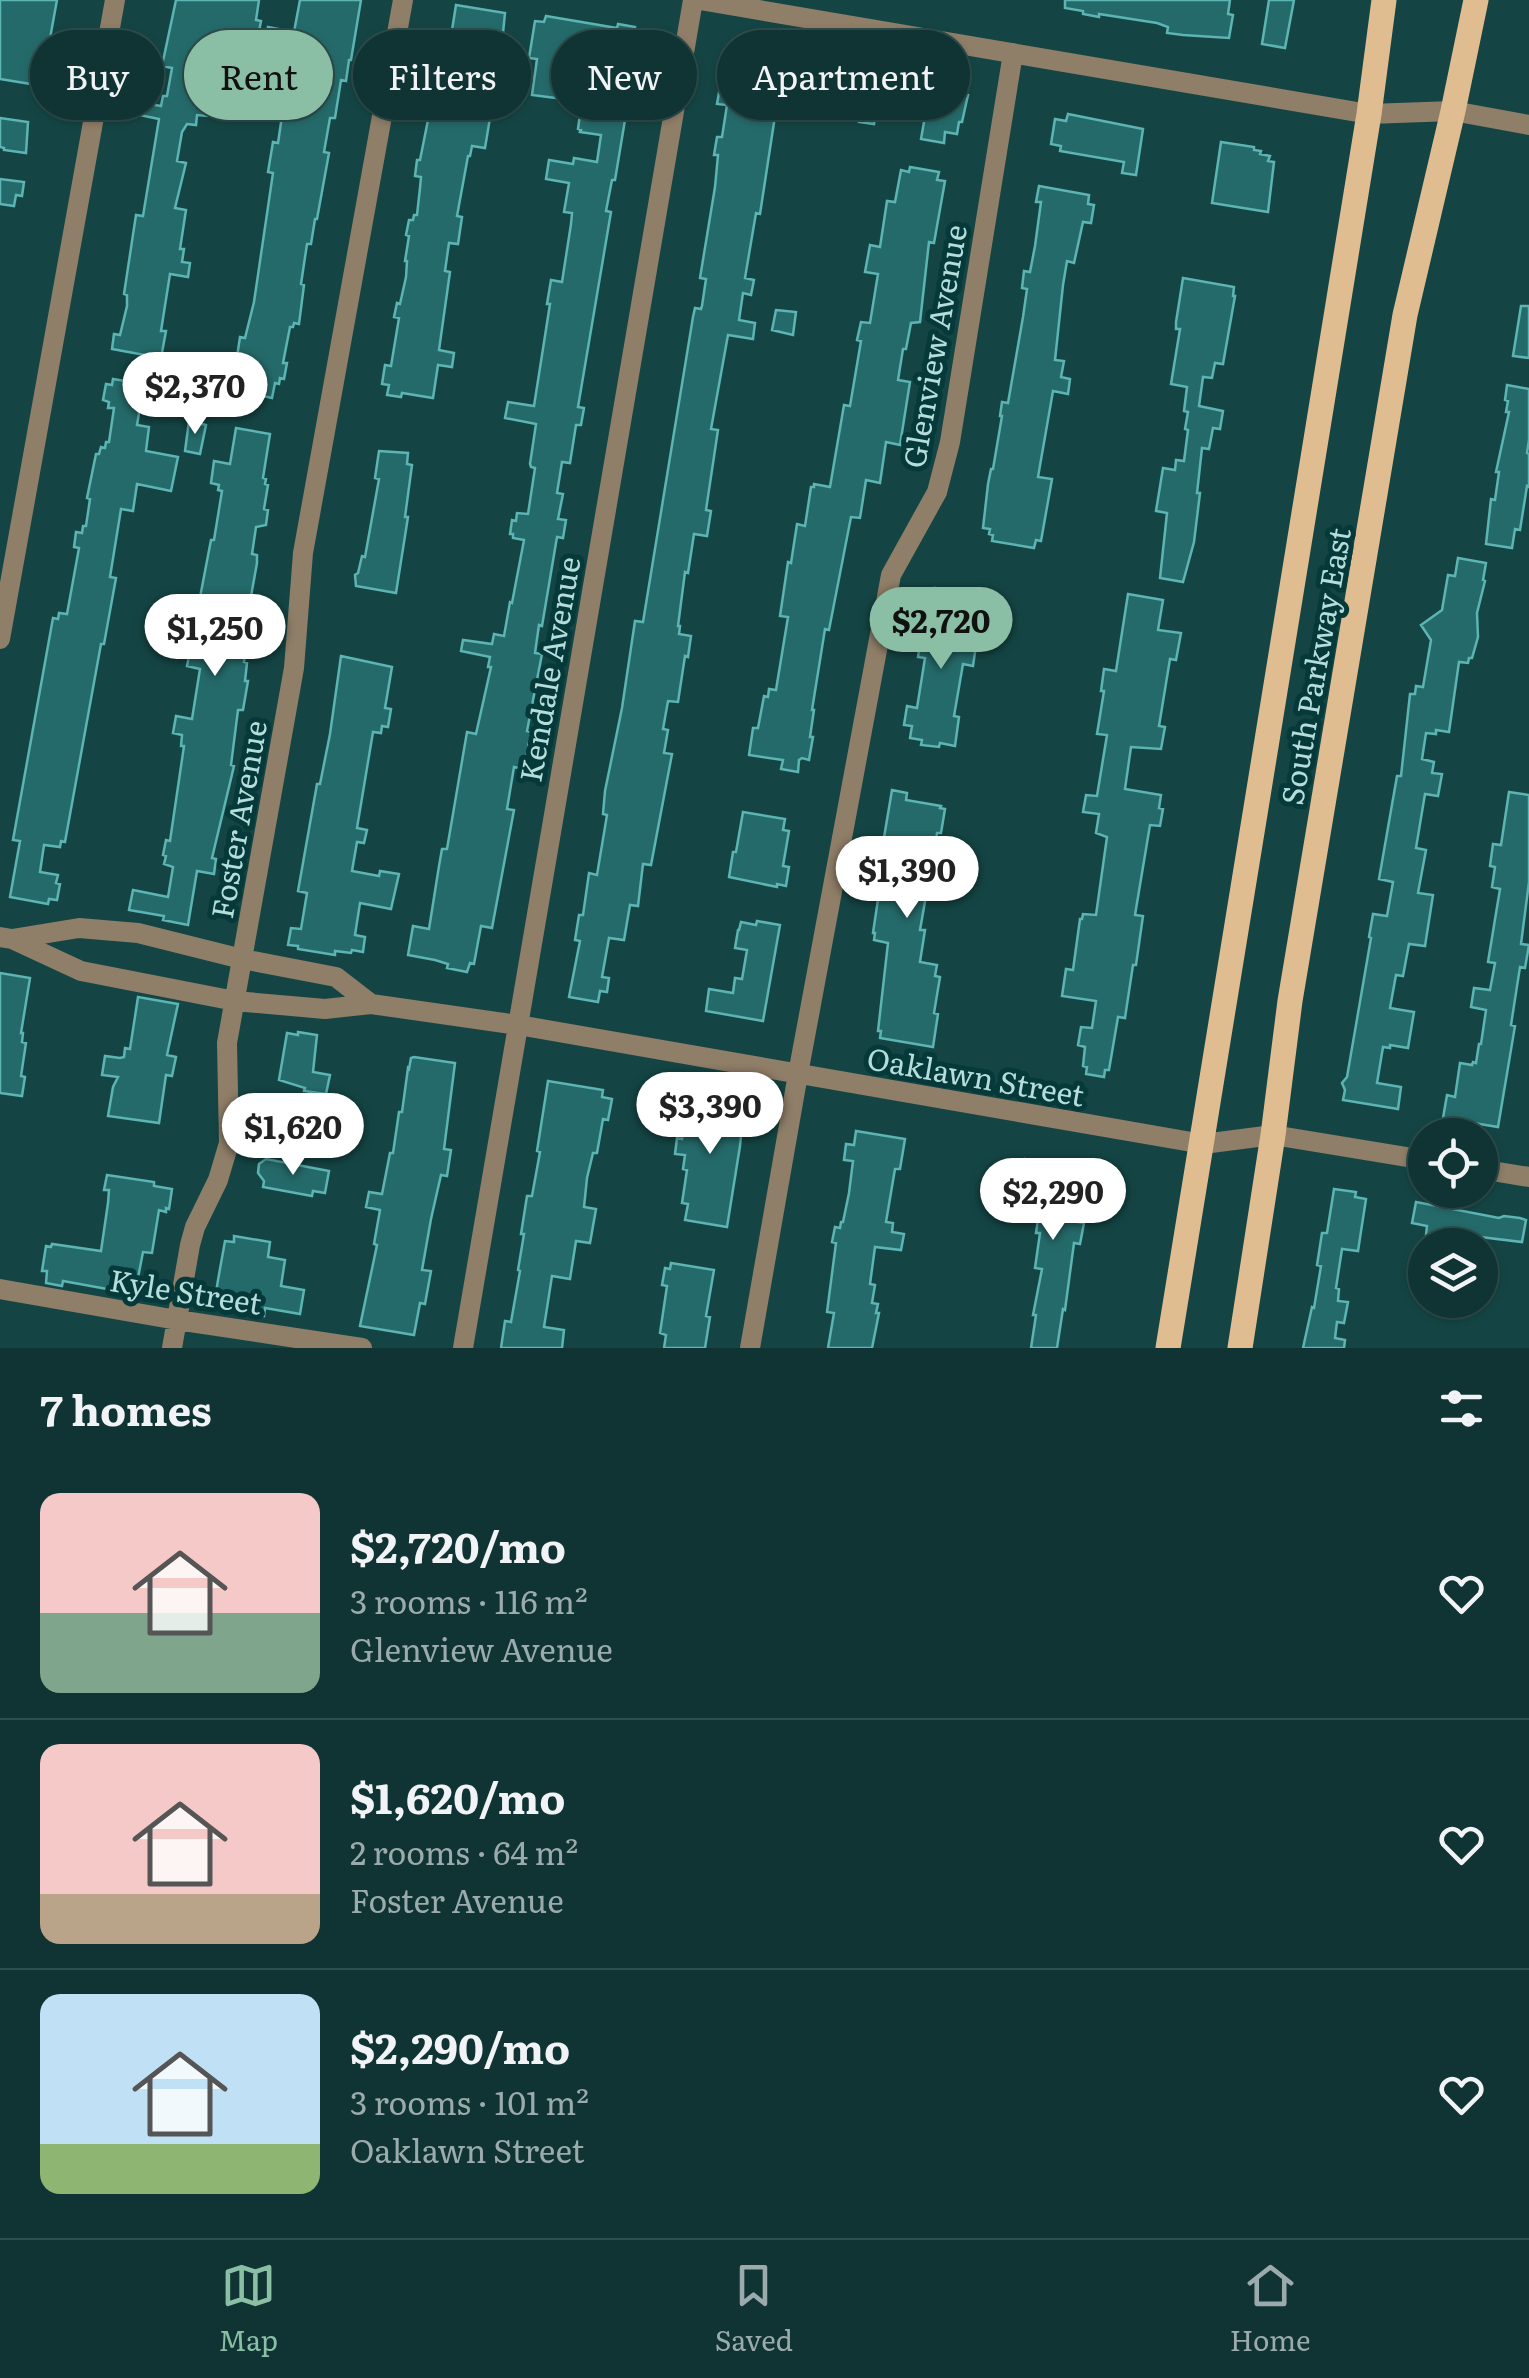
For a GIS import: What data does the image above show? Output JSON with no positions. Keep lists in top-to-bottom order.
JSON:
{
  "streets": {
    "main road": ["South Parkway East"],
    "street": [
      "Glenview Avenue",
      "Kendale Avenue",
      "Foster Avenue",
      "Oaklawn Street",
      "Kyle Street"
    ]
  },
  "crossings": [
    ["Glenview Avenue", "Oaklawn Street"],
    ["South Parkway East", "Oaklawn Street"],
    ["Kendale Avenue", "Oaklawn Street"],
    ["Foster Avenue", "Kyle Street"]
  ],
  "page": {
    "chip": [
      "Buy",
      "Rent",
      "Filters",
      "New",
      "Apartment"
    ],
    "price": [
      "$2,370",
      "$2,720",
      "$1,250",
      "$1,390",
      "$3,390",
      "$1,620",
      "$2,290"
    ],
    "heading": "7 homes",
    "list": [
      {
        "name": "$2,720/mo",
        "note": "3 rooms · 116 m² · Glenview Avenue"
      },
      {
        "name": "$1,620/mo",
        "note": "2 rooms · 64 m² · Foster Avenue"
      },
      {
        "name": "$2,290/mo",
        "note": "3 rooms · 101 m² · Oaklawn Street"
      }
    ],
    "tabs": ["Map", "Saved", "Home"]
  }
}
